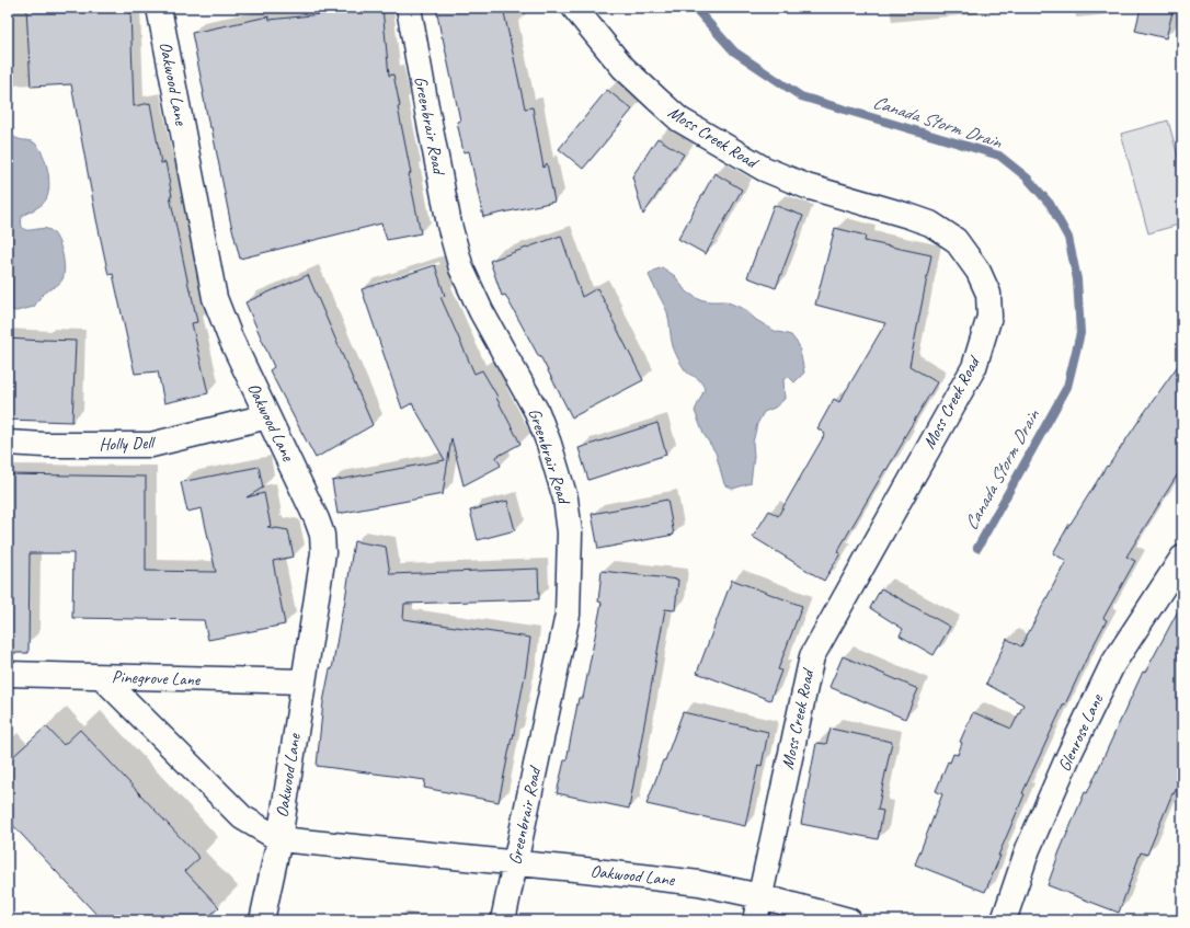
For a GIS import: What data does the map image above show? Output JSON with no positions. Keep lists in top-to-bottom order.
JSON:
{
  "streets": {
    "street": [
      "Oakwood Lane",
      "Greenbrair Road",
      "Moss Creek Road",
      "Holly Dell",
      "Pinegrove Lane",
      "Glenrose Lane"
    ]
  },
  "crossings": [
    ["Oakwood Lane", "Greenbrair Road"],
    ["Oakwood Lane", "Moss Creek Road"],
    ["Oakwood Lane", "Holly Dell"],
    ["Oakwood Lane", "Pinegrove Lane"]
  ],
  "water": ["Canada Storm Drain"]
}
